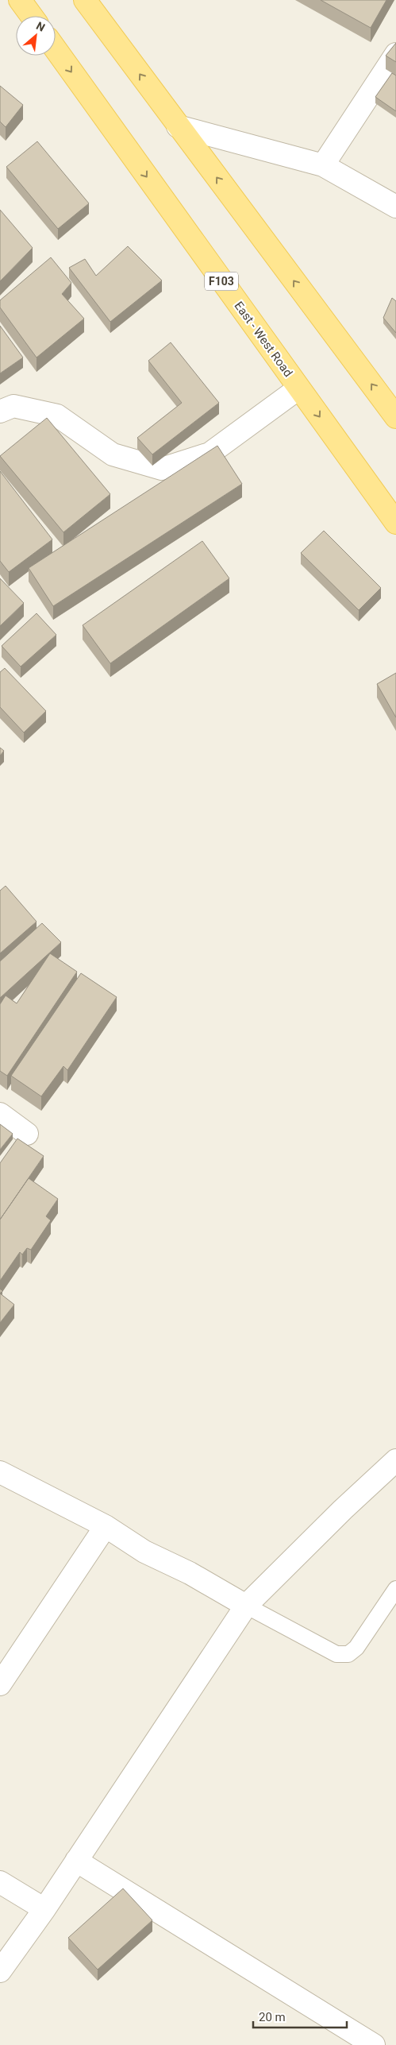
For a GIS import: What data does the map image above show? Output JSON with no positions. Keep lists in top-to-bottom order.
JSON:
{
  "streets": {
    "main road": ["F103", "East - West Road"]
  },
  "scale_bar": "20 m",
  "north": "top right"
}
